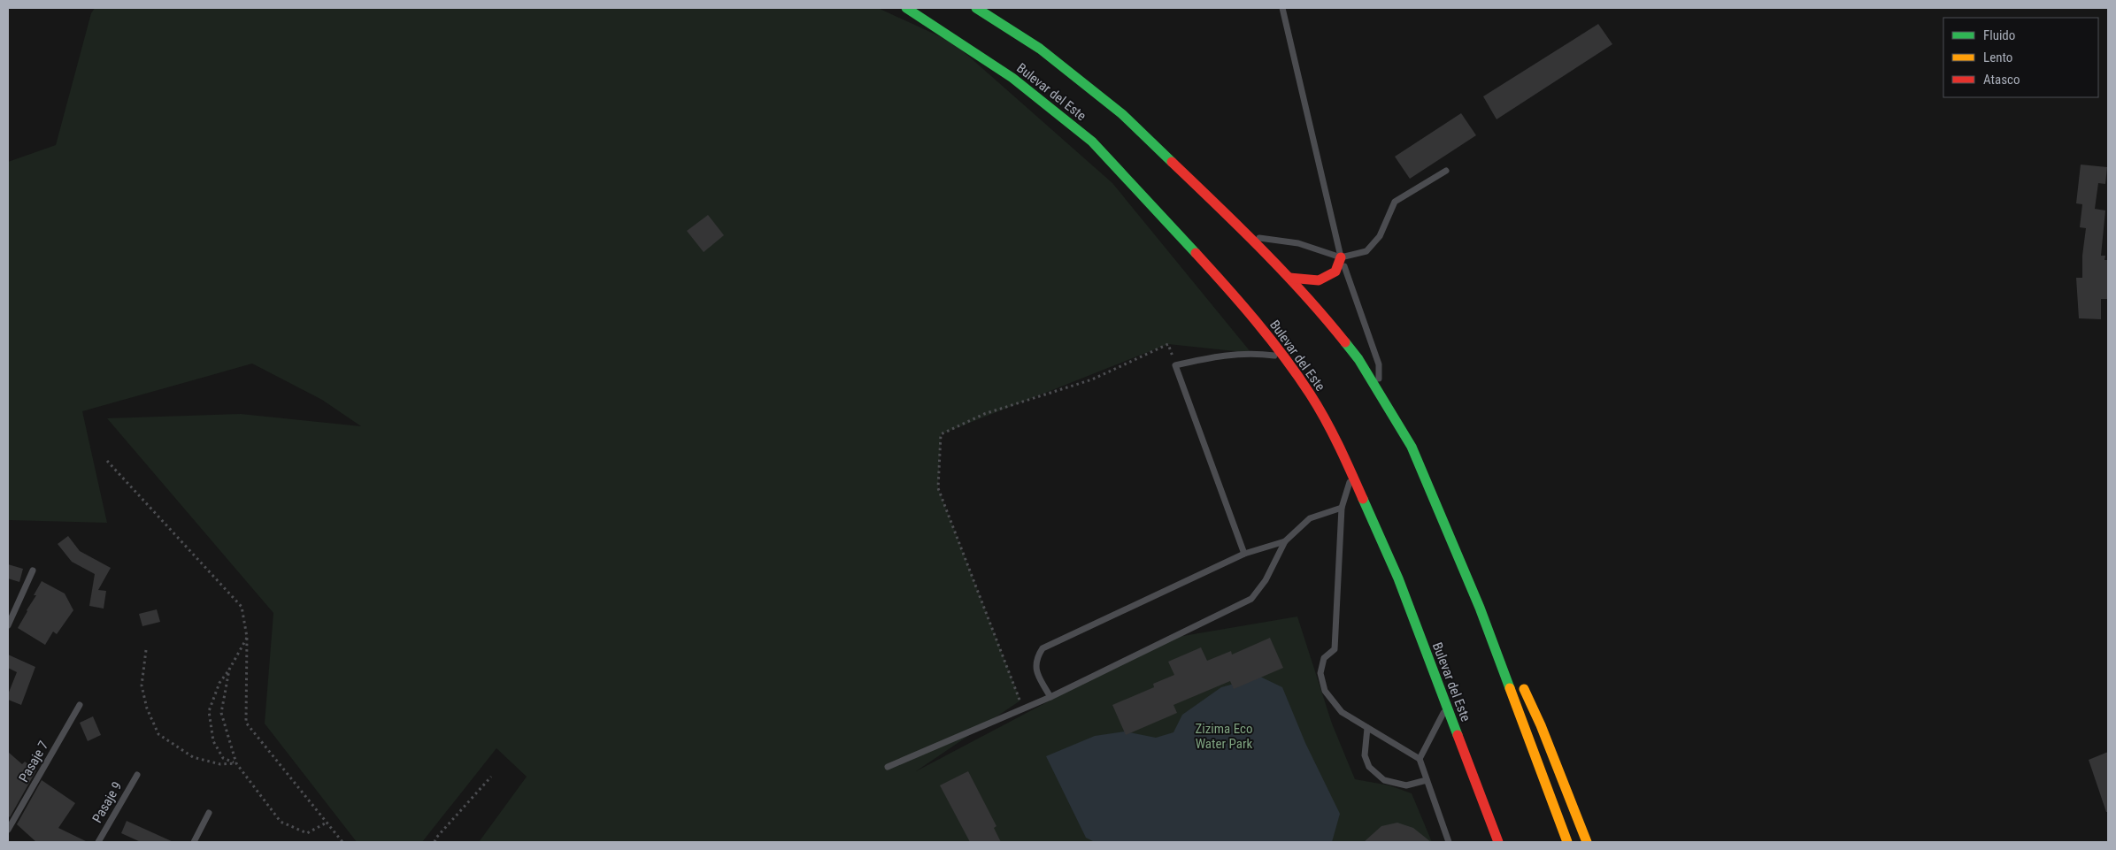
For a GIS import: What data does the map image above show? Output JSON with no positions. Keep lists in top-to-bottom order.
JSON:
{
  "streets": {
    "highway": ["Bulevar del Este"],
    "lane": ["Pasaje 7", "Pasaje 9"]
  },
  "parks": ["Zizima Eco Water Park"],
  "legend": ["Fluido", "Lento", "Atasco"]
}
